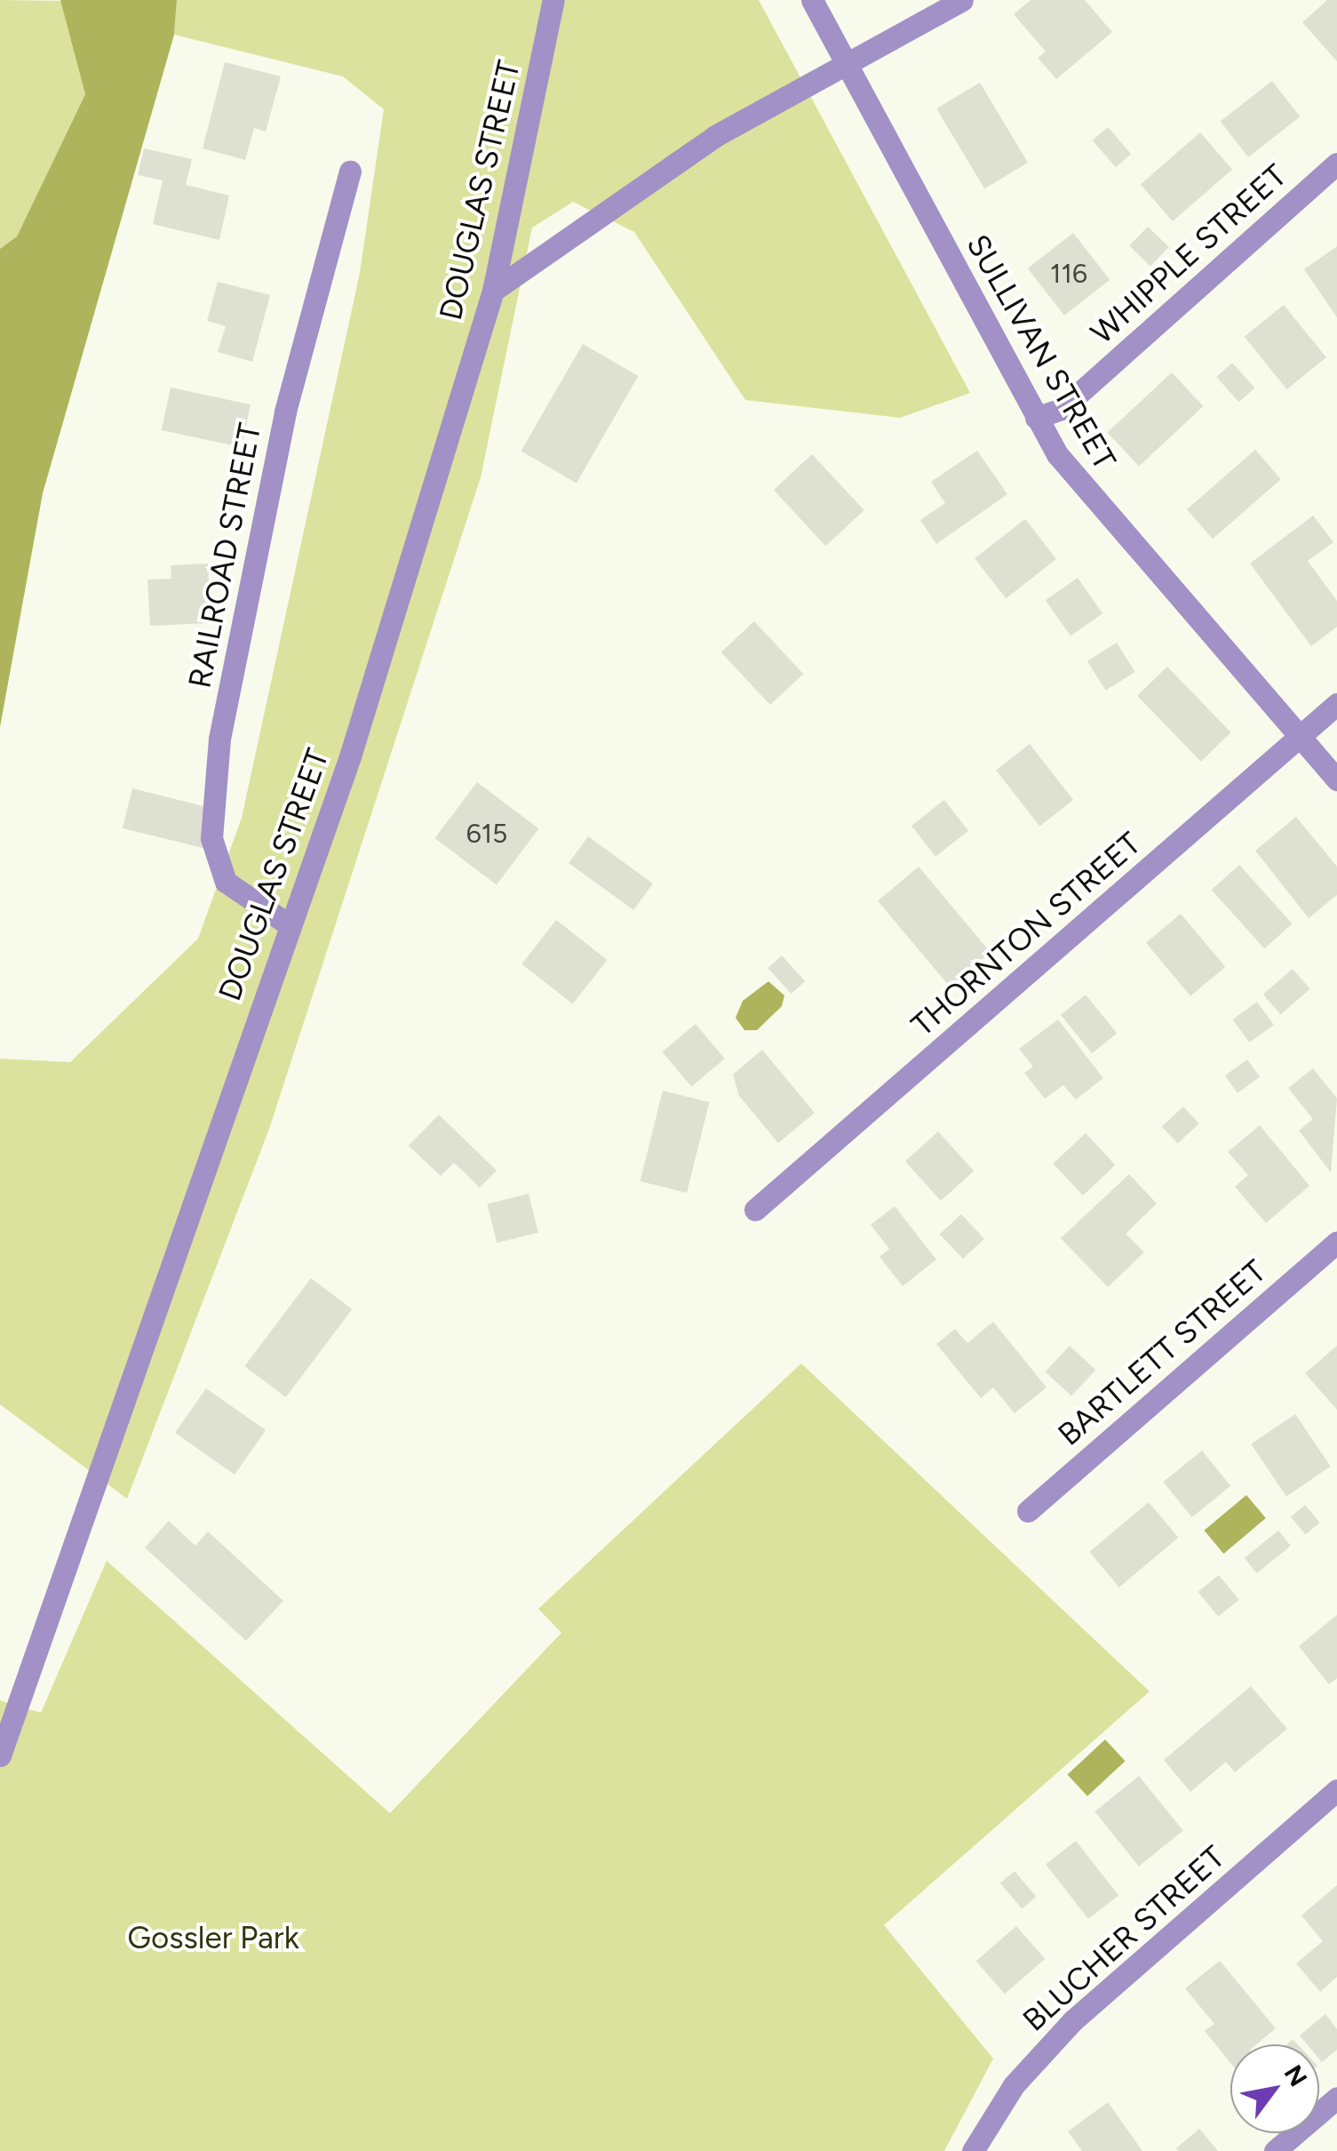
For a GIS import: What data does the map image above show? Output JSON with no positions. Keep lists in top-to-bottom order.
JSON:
{
  "streets": {
    "street": [
      "DOUGLAS STREET",
      "WHIPPLE STREET",
      "SULLIVAN STREET",
      "RAILROAD STREET",
      "THORNTON STREET",
      "BARTLETT STREET",
      "BLUCHER STREET"
    ]
  },
  "crossings": [
    ["DOUGLAS STREET", "RAILROAD STREET"],
    ["WHIPPLE STREET", "SULLIVAN STREET"],
    ["SULLIVAN STREET", "THORNTON STREET"]
  ],
  "parks": ["Gossler Park"],
  "house_numbers": ["116", "615"],
  "north": "top right"
}
